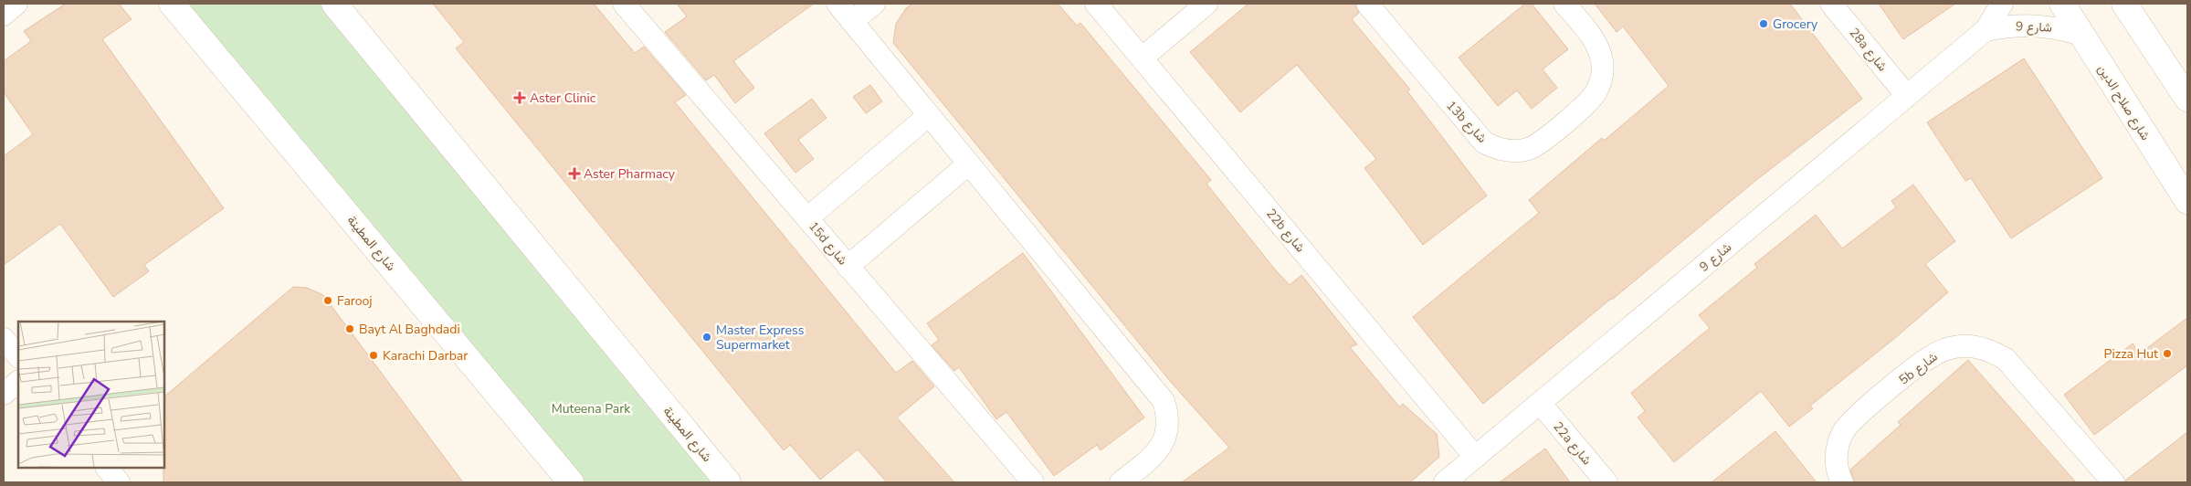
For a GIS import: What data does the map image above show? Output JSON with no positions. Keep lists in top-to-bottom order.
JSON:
{
  "streets": {
    "street": [
      "شارع 9",
      "28a شارع",
      "شارع صلاح الدين",
      "13b شارع",
      "22b شارع",
      "شارع المطينة",
      "15d شارع",
      "5b شارع",
      "22a شارع"
    ]
  },
  "crossings": [
    ["شارع 9", "28a شارع"],
    ["شارع 9", "شارع صلاح الدين"],
    ["شارع 9", "22b شارع"],
    ["شارع 9", "22a شارع"]
  ],
  "parks": ["Muteena Park"],
  "places": {
    "other": [
      "Grocery",
      "Farooj",
      "Bayt Al Baghdadi",
      "Master Express Supermarket",
      "Pizza Hut",
      "Karachi Darbar"
    ],
    "health": ["Aster Clinic", "Aster Pharmacy"]
  }
}
